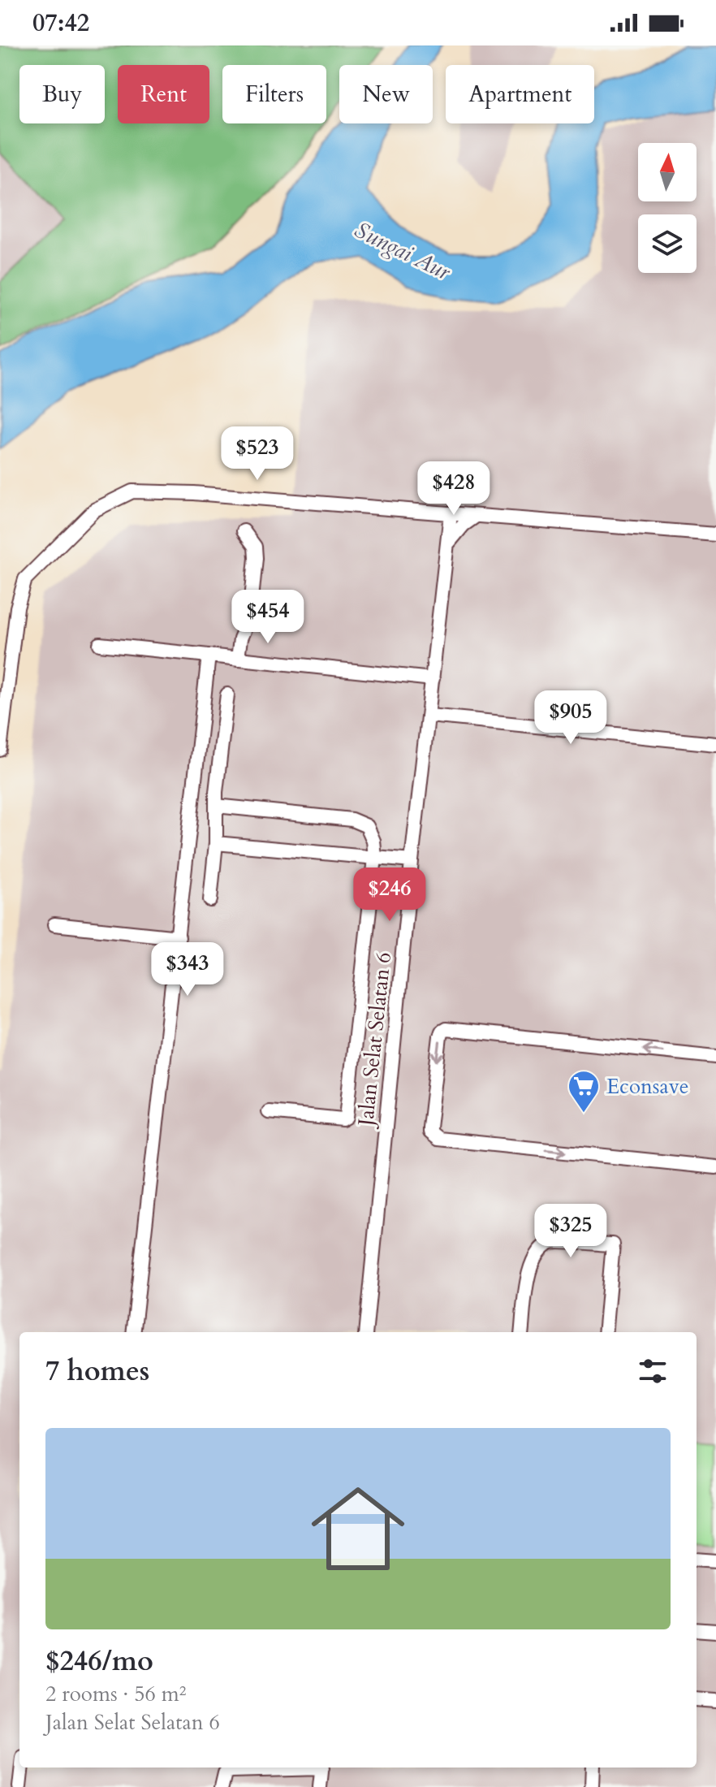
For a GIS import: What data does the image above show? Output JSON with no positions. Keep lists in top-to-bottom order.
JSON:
{
  "streets": {
    "street": ["Jalan Selat Selatan 6"]
  },
  "water": ["Sungai Aur"],
  "places": {
    "supermarket": ["Econsave"]
  },
  "north": "top",
  "page": {
    "status": "07:42",
    "chip": [
      "Buy",
      "Rent",
      "Filters",
      "New",
      "Apartment"
    ],
    "price": [
      "$523",
      "$428",
      "$454",
      "$905",
      "$246",
      "$343",
      "$325"
    ],
    "heading": "7 homes",
    "list": [
      {
        "name": "$246/mo",
        "note": "2 rooms · 56 m² · Jalan Selat Selatan 6"
      }
    ]
  }
}
